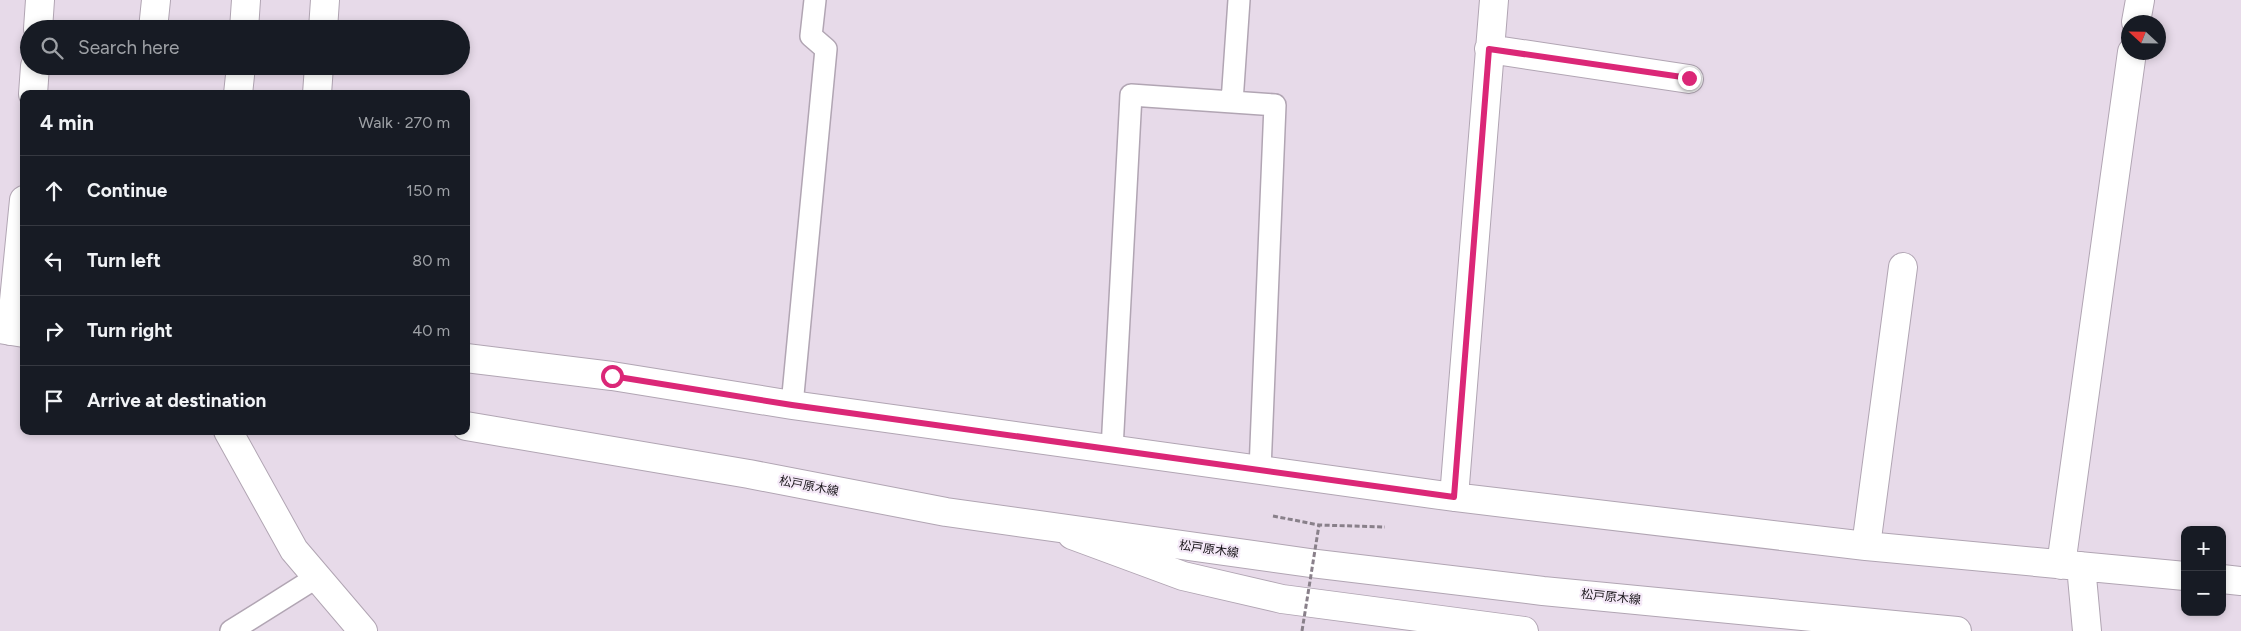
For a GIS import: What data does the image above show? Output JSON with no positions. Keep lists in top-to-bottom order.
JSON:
{
  "streets": {
    "street": ["松戸原木線"]
  },
  "north": "left",
  "page": {
    "search": "Search here",
    "heading": ["4 min", "Walk · 270 m"],
    "list": [
      ["Continue", "150 m"],
      ["Turn left", "80 m"],
      ["Turn right", "40 m"],
      "Arrive at destination"
    ],
    "map_buttons": ["+", "−"]
  }
}
